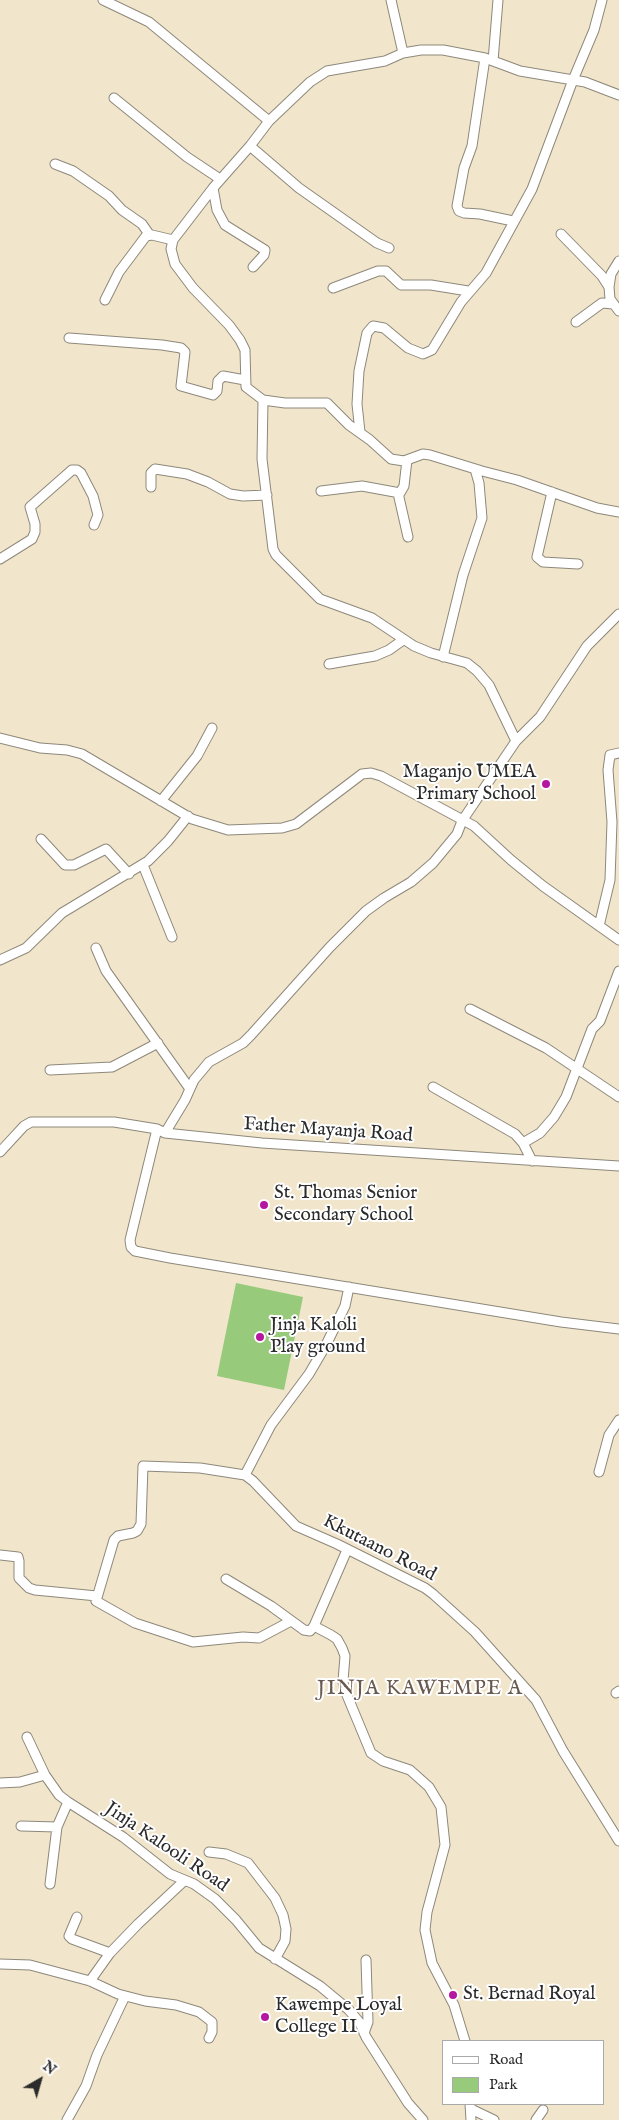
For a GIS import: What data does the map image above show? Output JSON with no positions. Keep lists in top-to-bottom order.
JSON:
{
  "streets": {
    "street": ["Father Mayanja Road", "Kkutaano Road", "Jinja Kalooli Road"]
  },
  "districts": ["JINJA KAWEMPE A"],
  "places": [
    "Maganjo UMEA Primary School",
    "St. Thomas Senior Secondary School",
    "Jinja Kaloli Play ground",
    "St. Bernad Royal",
    "Kawempe Loyal College II"
  ],
  "legend": ["Road", "Park"],
  "north": "top right"
}
